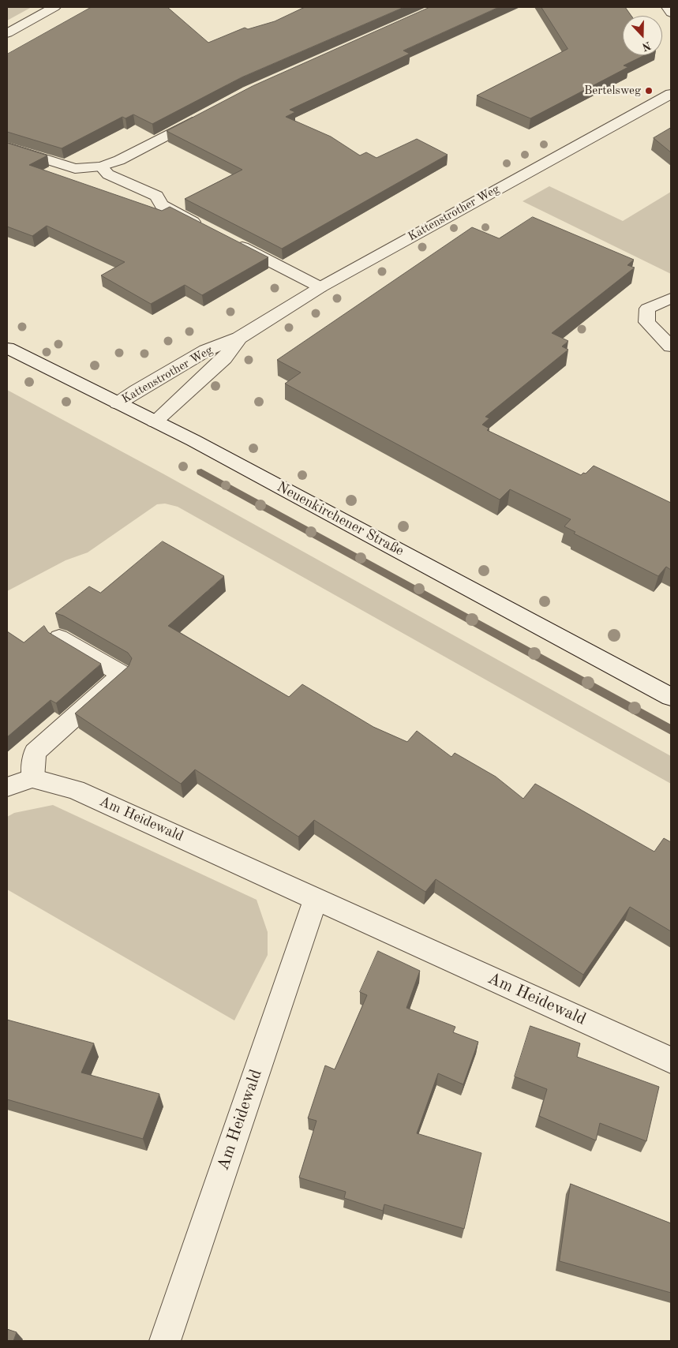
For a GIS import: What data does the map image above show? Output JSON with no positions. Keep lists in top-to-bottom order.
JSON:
{
  "streets": {
    "street": ["Kattenstrother Weg", "Neuenkirchener Straße", "Am Heidewald"]
  },
  "crossings": [
    ["Kattenstrother Weg", "Neuenkirchener Straße"]
  ],
  "places": ["Bertelsweg"],
  "north": "bottom"
}
